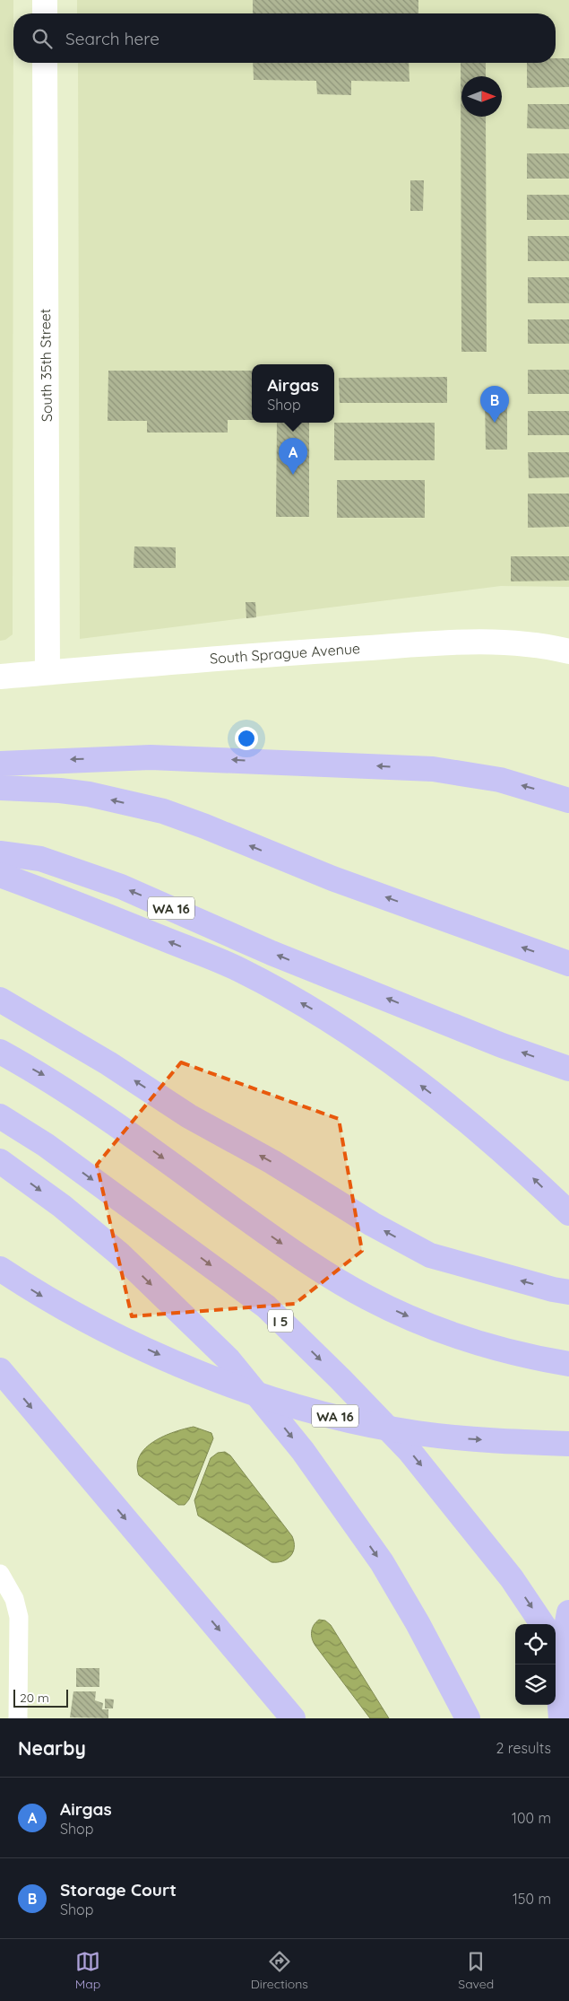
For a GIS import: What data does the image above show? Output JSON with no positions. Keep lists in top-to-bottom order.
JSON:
{
  "streets": {
    "highway": ["WA 16", "I 5"],
    "street": ["South 35th Street", "South Sprague Avenue"]
  },
  "crossings": [
    ["South 35th Street", "South Sprague Avenue"]
  ],
  "scale_bar": "20 m",
  "north": "right",
  "page": {
    "search": "Search here",
    "popup": ["Airgas", "Shop"],
    "pins": ["B", "A"],
    "scale": "20 m",
    "heading": ["Nearby", "2 results"],
    "list": [
      {
        "mark": "A",
        "name": "Airgas",
        "note": "Shop",
        "value": "100 m"
      },
      {
        "mark": "B",
        "name": "Storage Court",
        "note": "Shop",
        "value": "150 m"
      }
    ],
    "nav": ["Map", "Directions", "Saved"]
  }
}
